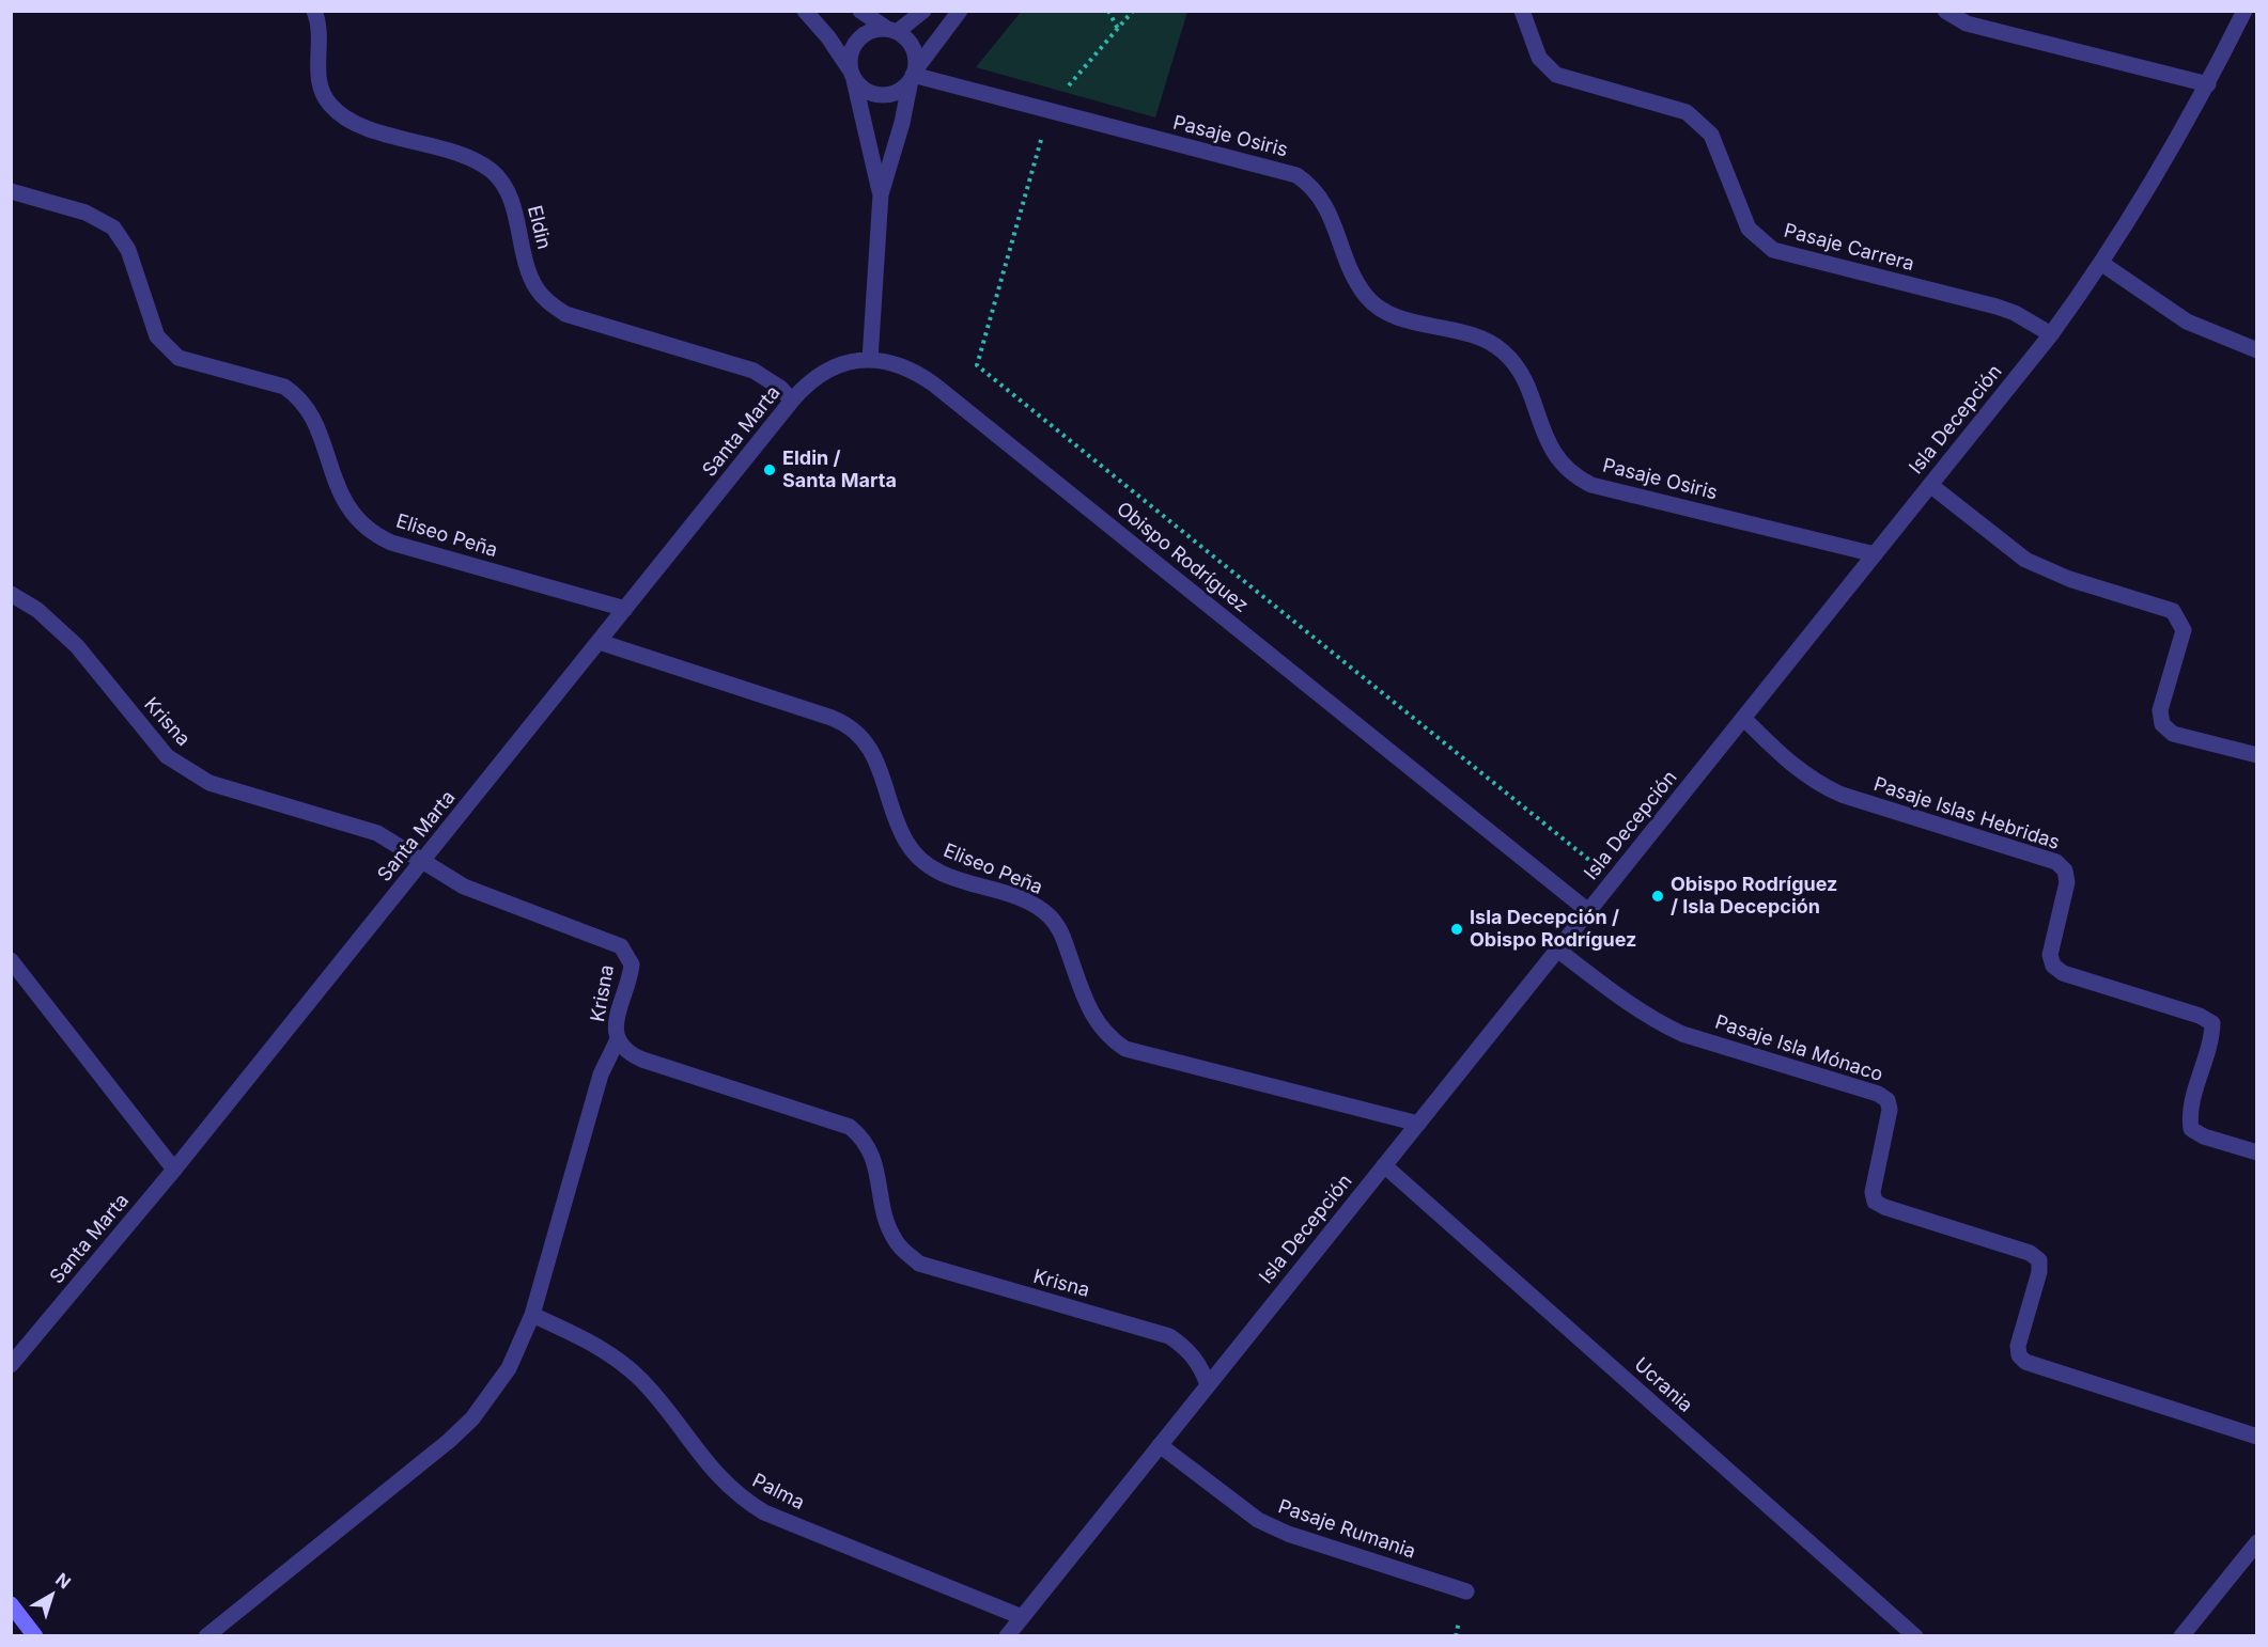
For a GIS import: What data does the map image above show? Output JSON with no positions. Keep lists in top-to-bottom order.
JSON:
{
  "streets": {
    "street": [
      "Pasaje Osiris",
      "Eldin",
      "Pasaje Carrera",
      "Isla Decepción",
      "Santa Marta",
      "Eliseo Peña",
      "Obispo Rodríguez",
      "Krisna",
      "Pasaje Islas Hebridas",
      "Pasaje Isla Mónaco",
      "Ucrania",
      "Palma",
      "Pasaje Rumania"
    ]
  },
  "crossings": [
    ["Pasaje Osiris", "Isla Decepción"],
    ["Eldin", "Santa Marta"],
    ["Pasaje Carrera", "Isla Decepción"],
    ["Isla Decepción", "Eliseo Peña"],
    ["Isla Decepción", "Obispo Rodríguez"],
    ["Isla Decepción", "Krisna"],
    ["Isla Decepción", "Pasaje Islas Hebridas"],
    ["Isla Decepción", "Pasaje Isla Mónaco"],
    ["Isla Decepción", "Ucrania"],
    ["Isla Decepción", "Palma"],
    ["Isla Decepción", "Pasaje Rumania"],
    ["Santa Marta", "Eliseo Peña"],
    ["Santa Marta", "Obispo Rodríguez"],
    ["Santa Marta", "Krisna"]
  ],
  "places": ["Eldin / Santa Marta", "Obispo Rodríguez / Isla Decepción", "Isla Decepción / Obispo Rodríguez"],
  "north": "top right"
}
